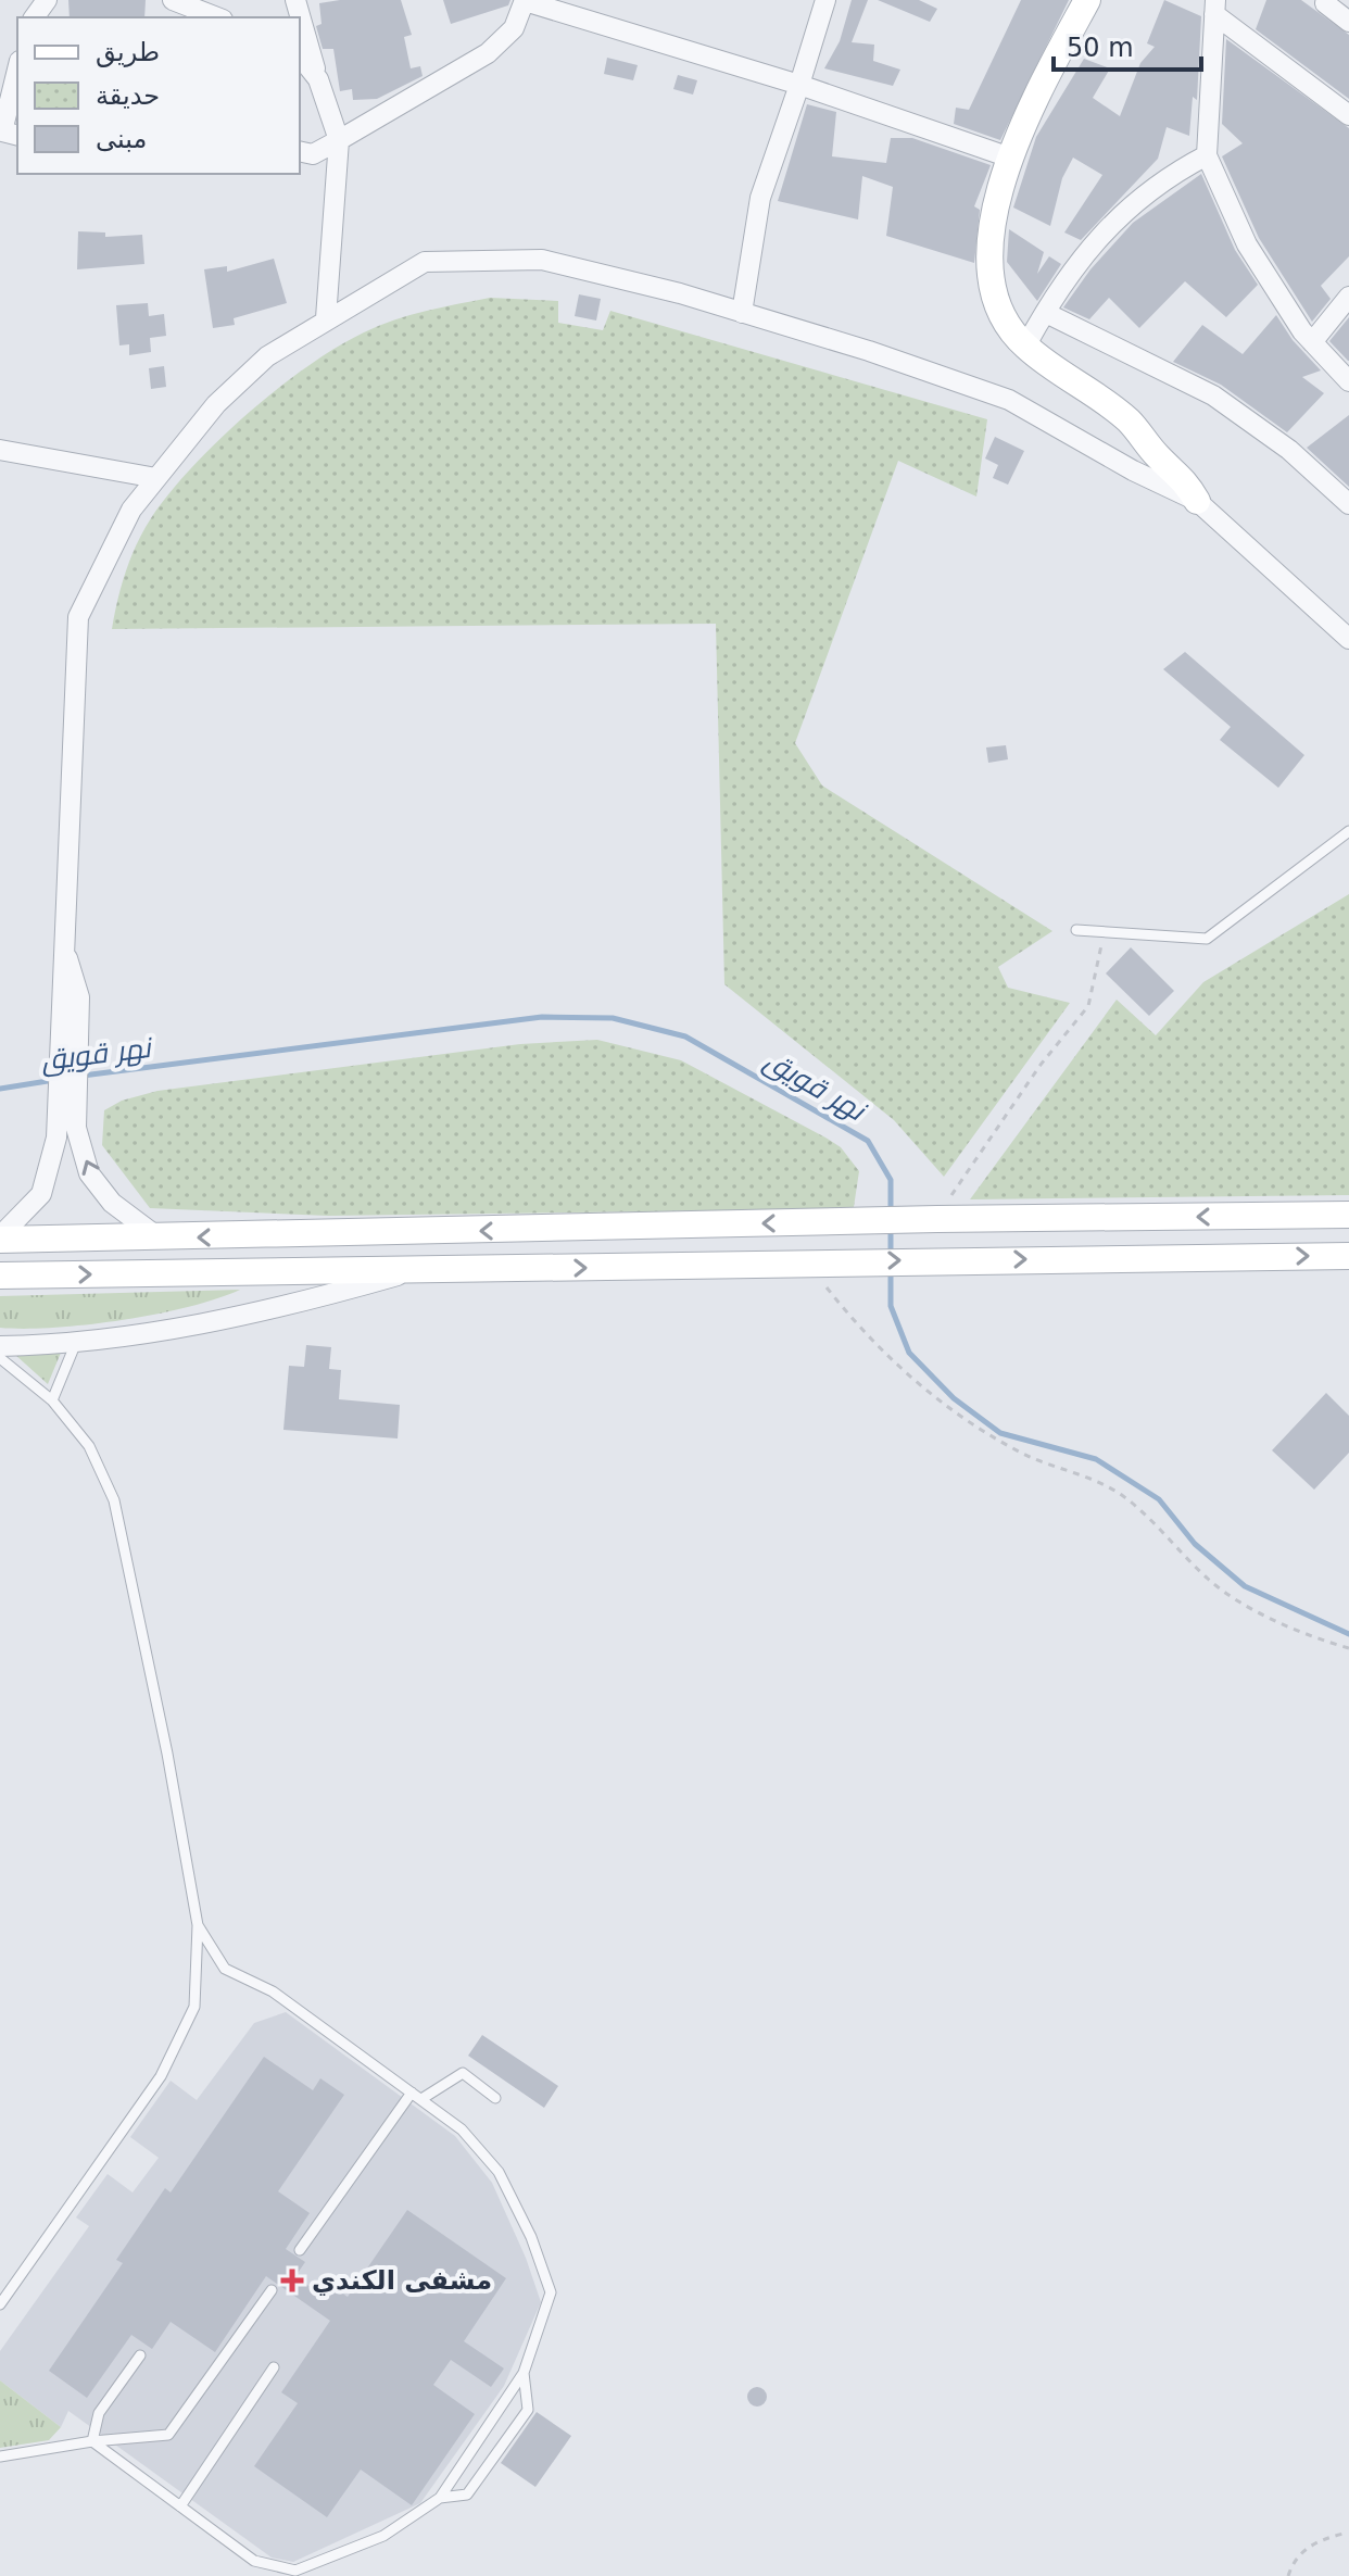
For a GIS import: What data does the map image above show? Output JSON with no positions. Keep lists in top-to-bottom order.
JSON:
{
  "water": ["نهر قويق"],
  "places": {
    "health": ["مشفى الكندي"]
  },
  "legend": ["طريق", "حديقة", "مبنى"],
  "scale_bar": "50 m"
}
